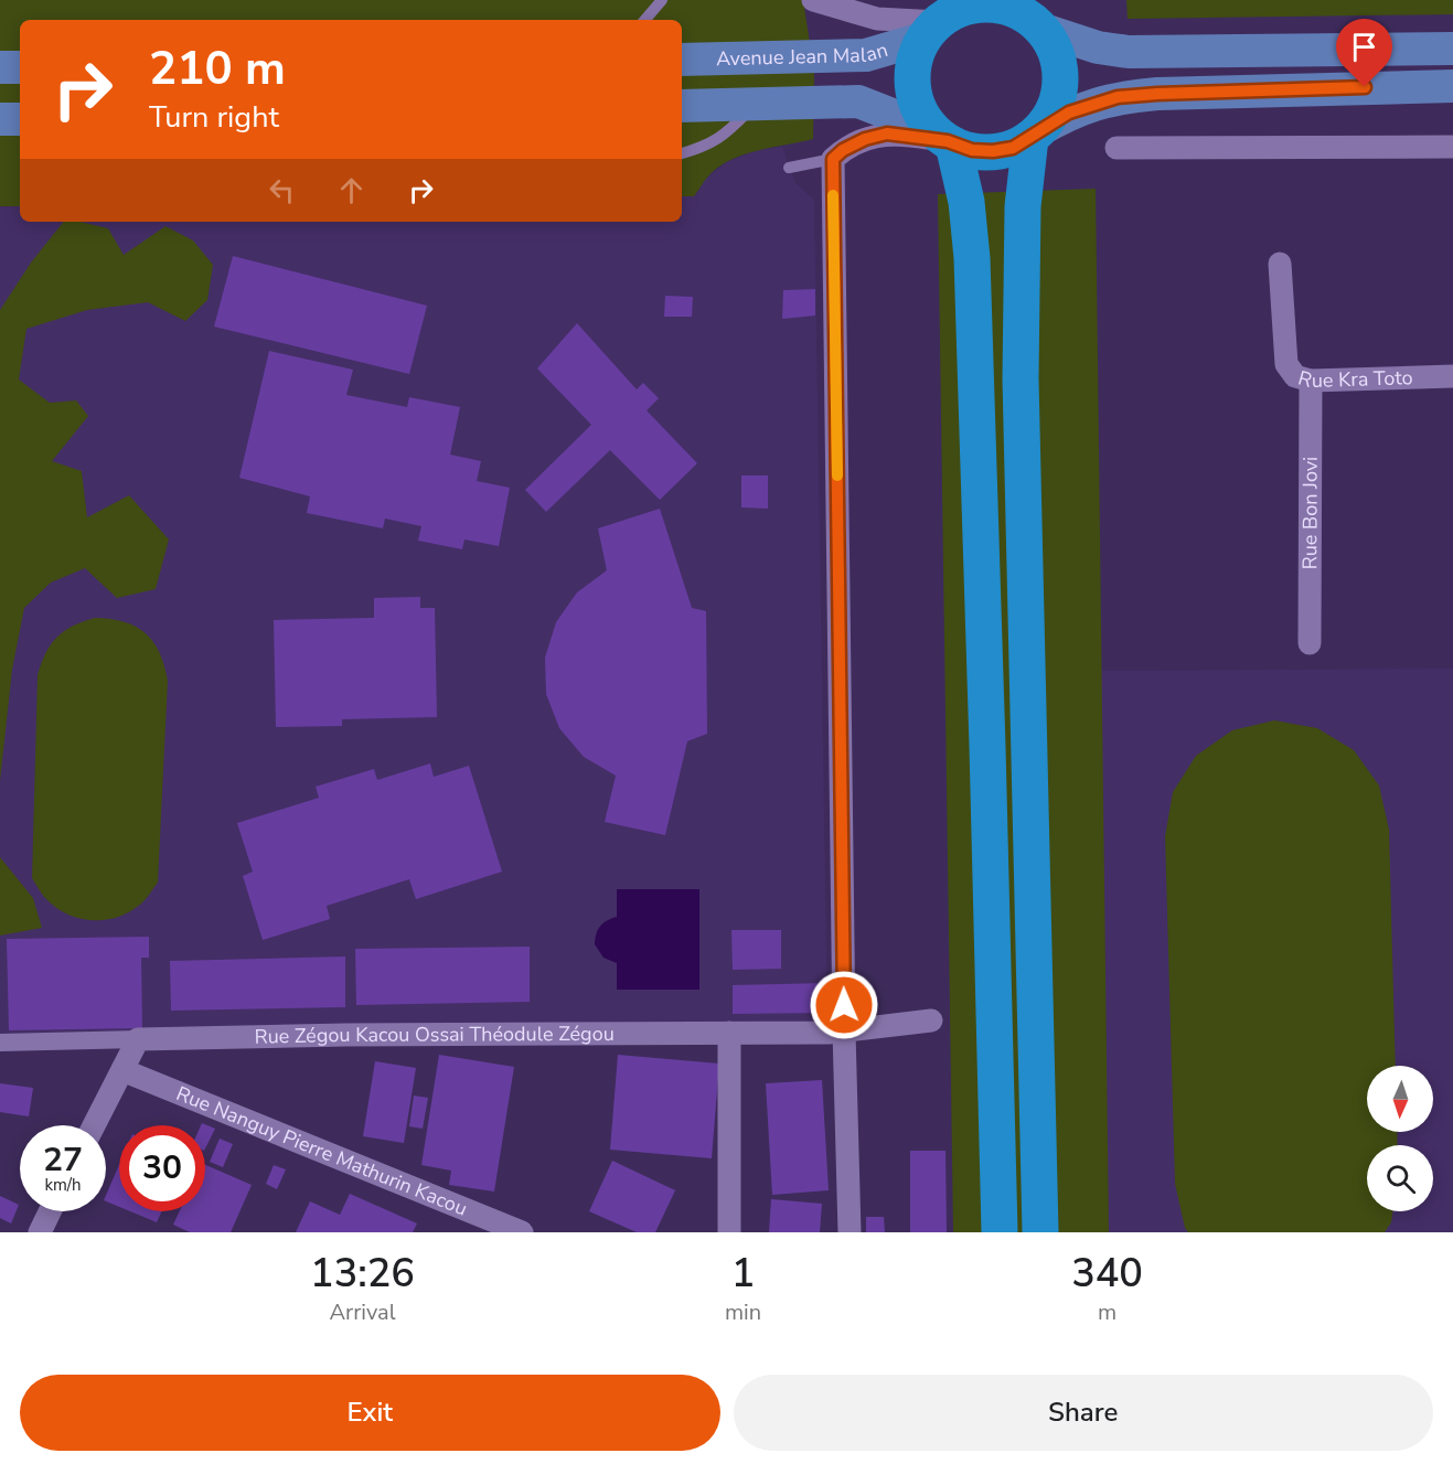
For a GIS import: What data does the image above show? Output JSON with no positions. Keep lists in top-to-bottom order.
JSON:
{
  "streets": {
    "main road": ["Avenue Jean Malan"],
    "street": [
      "Rue Kra Toto",
      "Rue Bon Jovi",
      "Rue Zégou Kacou Ossai Théodule Zégou",
      "Rue Nanguy Pierre Mathurin Kacou"
    ]
  },
  "crossings": [
    ["Rue Kra Toto", "Rue Bon Jovi"]
  ],
  "north": "bottom",
  "page": {
    "turn": ["210 m", "Turn right"],
    "speed": "27 km/h",
    "limit": "30",
    "eta": [
      "13:26",
      "Arrival",
      "1",
      "min",
      "340",
      "m"
    ],
    "buttons": ["Exit", "Share"]
  }
}
